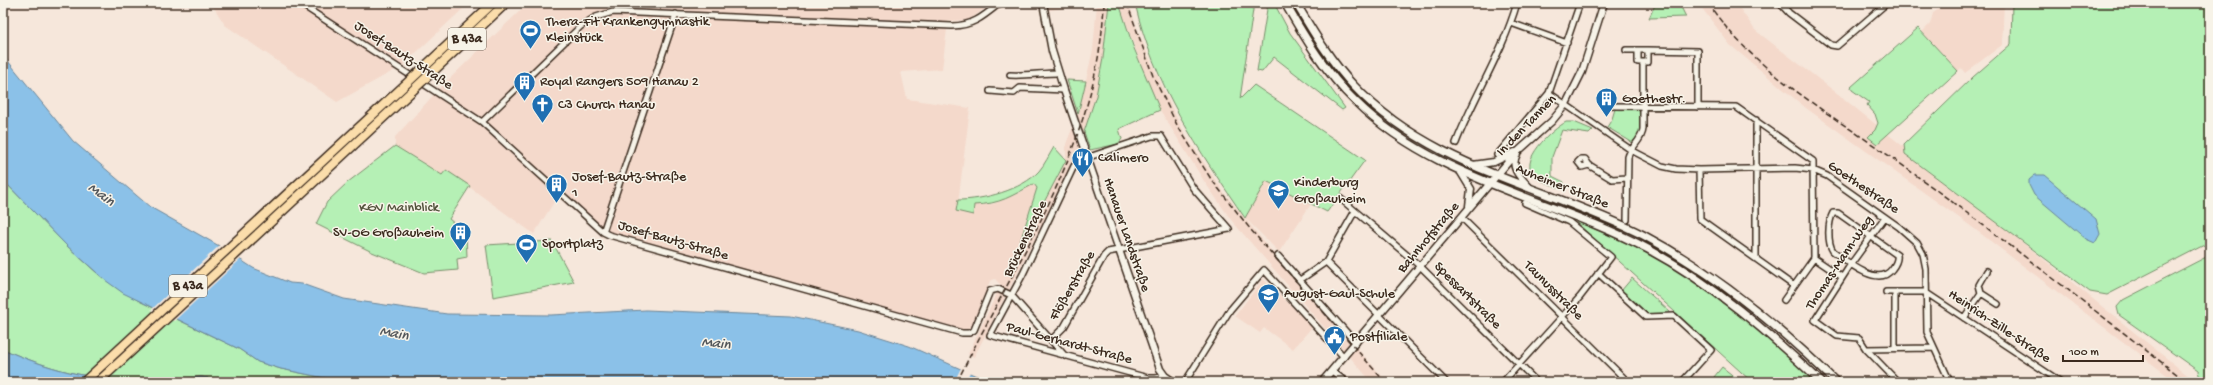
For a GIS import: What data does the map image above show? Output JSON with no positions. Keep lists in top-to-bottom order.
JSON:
{
  "streets": {
    "highway": ["B 43a"],
    "main road": ["Auheimer Straße"],
    "street": [
      "Josef-Bautz-Straße",
      "In den Tannen",
      "Goethestraße",
      "Hanauer Landstraße",
      "Bahnhofstraße",
      "Brückenstraße",
      "Thomas-Mann-Weg",
      "Flößerstraße",
      "Taunusstraße",
      "Spessartstraße",
      "Heinrich-Zille-Straße",
      "Paul-Gerhardt-Straße"
    ]
  },
  "crossings": [
    ["Josef-Bautz-Straße", "Brückenstraße"],
    ["In den Tannen", "Auheimer Straße"],
    ["In den Tannen", "Goethestraße"],
    ["In den Tannen", "Bahnhofstraße"],
    ["Auheimer Straße", "Bahnhofstraße"],
    ["Goethestraße", "Thomas-Mann-Weg"],
    ["Goethestraße", "Heinrich-Zille-Straße"],
    ["Hanauer Landstraße", "Brückenstraße"],
    ["Hanauer Landstraße", "Flößerstraße"],
    ["Hanauer Landstraße", "Paul-Gerhardt-Straße"],
    ["Bahnhofstraße", "Taunusstraße"],
    ["Bahnhofstraße", "Spessartstraße"],
    ["Brückenstraße", "Paul-Gerhardt-Straße"]
  ],
  "water": ["Main"],
  "parks": ["KGV Mainblick"],
  "places": {
    "sports": ["Thera-Fit Krankengymnastik Kleinstück", "Sportplatz"],
    "building": [
      "Royal Rangers 509 Hanau 2",
      "Goethestr.",
      "Josef-Bautz-Straße 1",
      "SV-OG Großauheim"
    ],
    "church": ["C3 Church Hanau"],
    "restaurant": ["Calimero"],
    "school or university": ["Kinderburg Großauheim", "August-Gaul-Schule"],
    "public building": ["Postfiliale"]
  },
  "scale_bar": "100 m"
}
